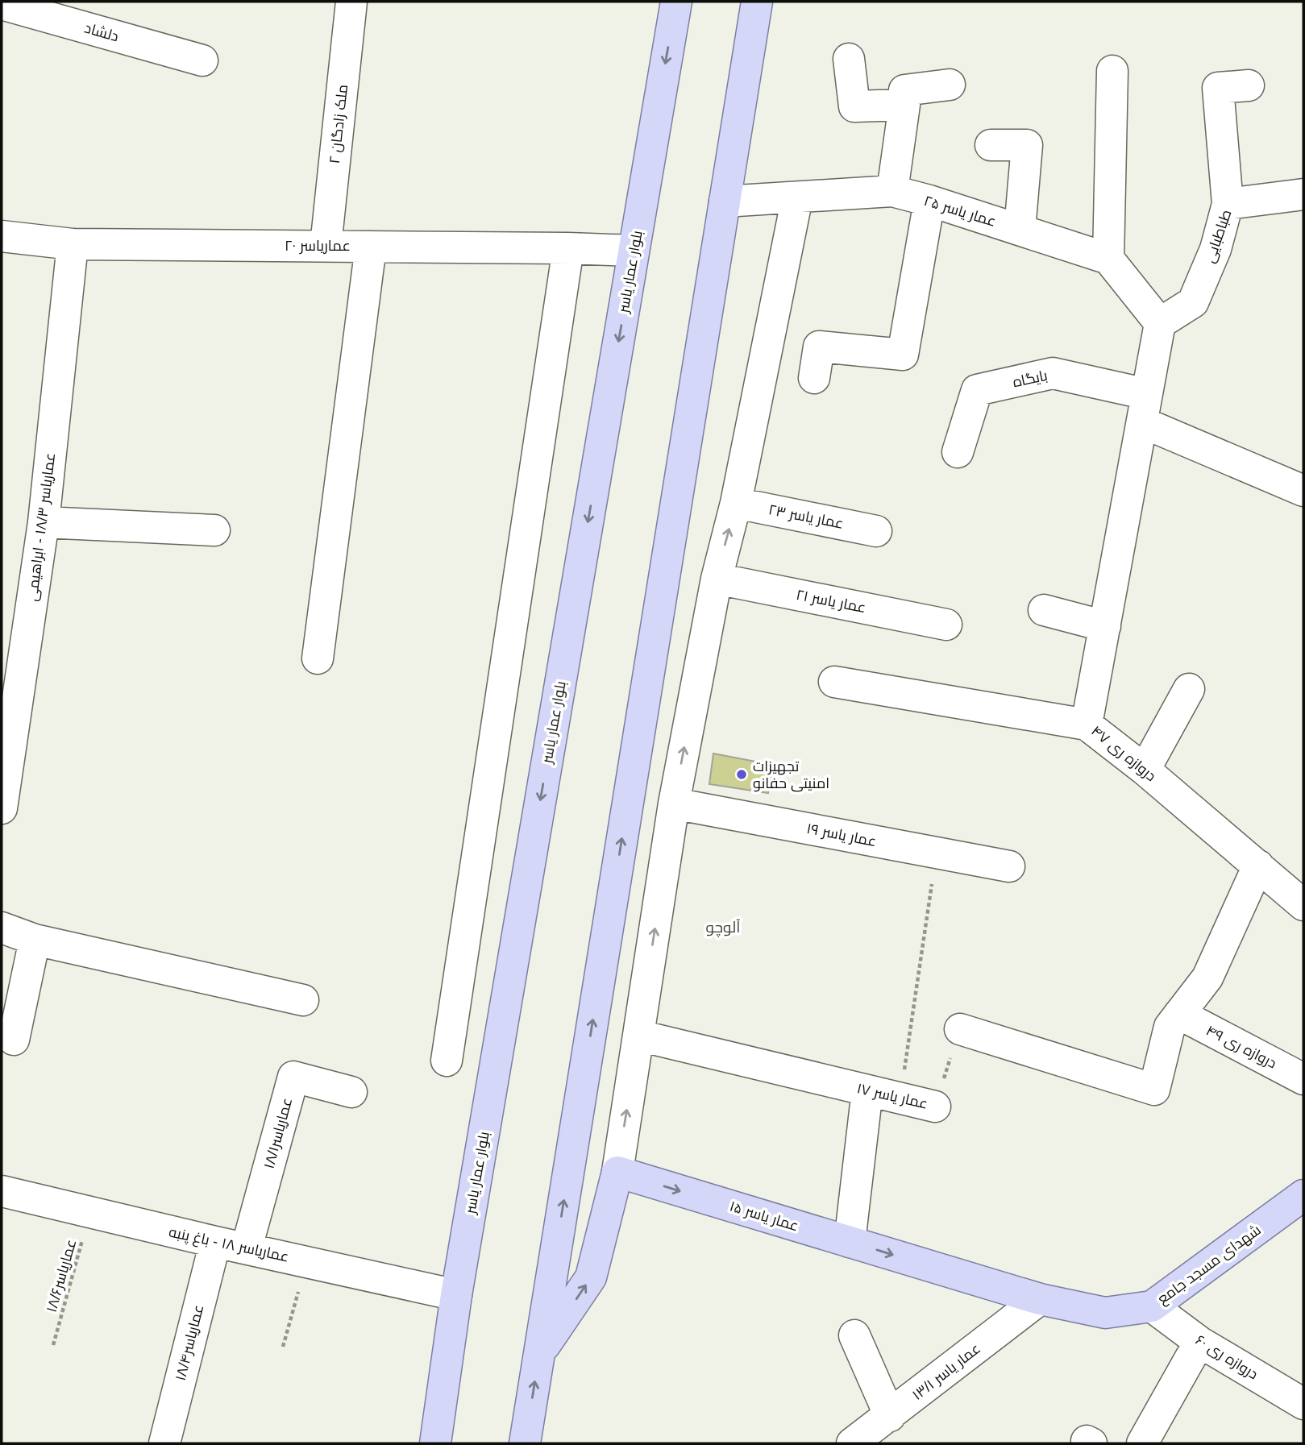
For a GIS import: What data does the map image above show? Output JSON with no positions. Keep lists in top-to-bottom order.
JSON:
{
  "streets": {
    "main road": ["بلوار عمار یاسر", "عمار یاسر ۱۵", "شهدای مسجد جامع"],
    "street": [
      "دلشاد",
      "۲ ملک زادگان",
      "عمار یاسر ۲۵",
      "طباطبایی",
      "عماریاسر ۲۰",
      "بایگاه",
      "عمار یاسر ۲۳",
      "عماریاسر ۱۸/۳ - ابراهیمی",
      "عمار یاسر ۲۱",
      "دروازه ری ۴۷",
      "عمار یاسر ۱۹",
      "دروازه ری ۴۹",
      "عمار یاسر ۱۷",
      "عماریاسر۱۸/۱",
      "عماریاسر ۱۸ - باغ پنبه",
      "عماریاسر۱۸/۴",
      "دروازه ری ۶۰",
      "عمار یاسر ۱۳/۱"
    ],
    "path": ["عماریاسر۱۸/۶"]
  },
  "crossings": [
    ["۲ ملک زادگان", "عماریاسر ۲۰"],
    ["عماریاسر ۲۰", "بلوار عمار یاسر"],
    ["عماریاسر ۲۰", "عماریاسر ۱۸/۳ - ابراهیمی"],
    ["بلوار عمار یاسر", "عماریاسر ۱۸ - باغ پنبه"],
    ["عماریاسر۱۸/۱", "عماریاسر ۱۸ - باغ پنبه"],
    ["عمار یاسر ۱۵", "شهدای مسجد جامع"],
    ["عمار یاسر ۱۵", "عمار یاسر ۱۳/۱"],
    ["عماریاسر ۱۸ - باغ پنبه", "عماریاسر۱۸/۶"],
    ["عماریاسر ۱۸ - باغ پنبه", "عماریاسر۱۸/۴"],
    ["شهدای مسجد جامع", "دروازه ری ۶۰"]
  ],
  "one_way": ["عمار یاسر ۱۵"],
  "districts": ["آلوچو"],
  "places": ["تجهیزات امنیتی حفانو"]
}
